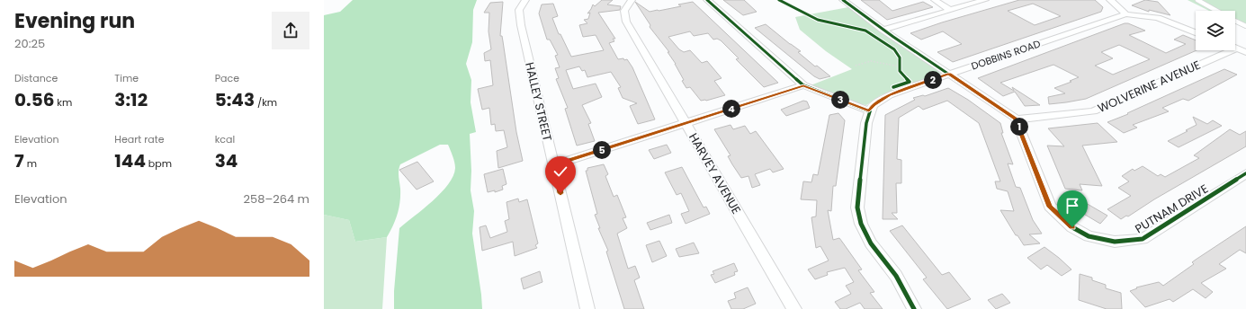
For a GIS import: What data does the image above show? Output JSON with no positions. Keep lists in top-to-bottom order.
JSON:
{
  "streets": {
    "street": [
      "DOBBINS ROAD",
      "WOLVERINE AVENUE",
      "HALLEY STREET",
      "HARVEY AVENUE",
      "PUTNAM DRIVE"
    ]
  },
  "crossings": [
    ["WOLVERINE AVENUE", "PUTNAM DRIVE"]
  ],
  "page": {
    "heading": ["Evening run", "20:25"],
    "stats": [
      ["Distance", "0.56 km"],
      ["Time", "3:12"],
      ["Pace", "5:43 /km"],
      ["Elevation", "7 m"],
      ["Heart rate", "144 bpm"],
      ["kcal", "34"]
    ],
    "pins": [
      "2",
      "3",
      "4",
      "1",
      "5"
    ],
    "chart": ["Elevation", "258–264 m"]
  }
}
